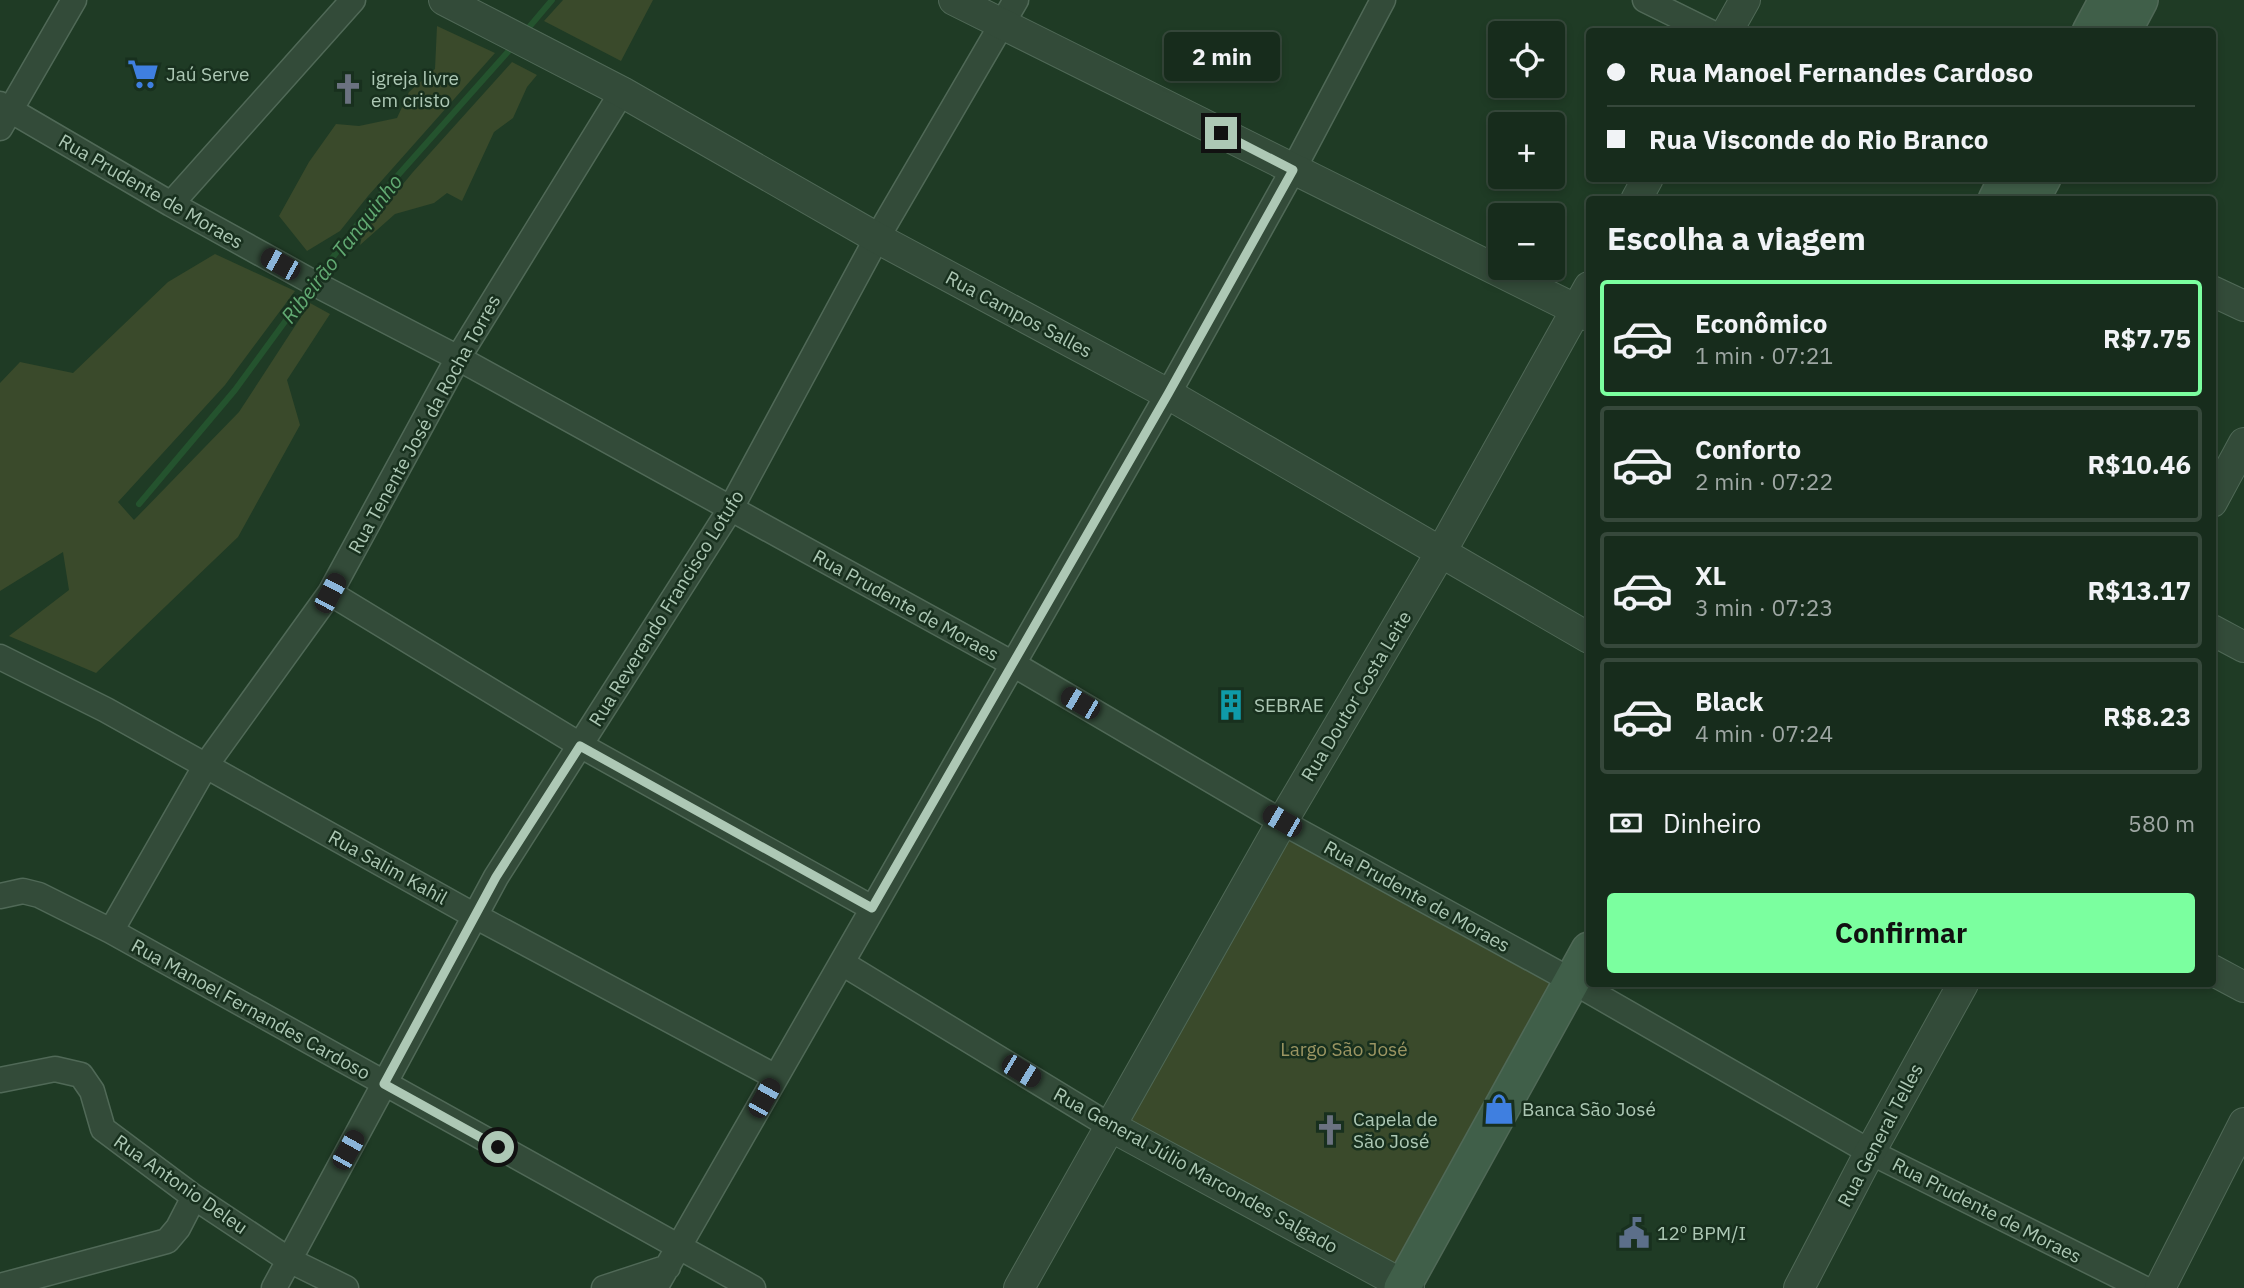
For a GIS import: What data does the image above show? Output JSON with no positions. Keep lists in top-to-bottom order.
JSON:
{
  "streets": {
    "street": [
      "Rua Prudente de Moraes",
      "Rua Campos Salles",
      "Rua Tenente José da Rocha Torres",
      "Rua Reverendo Francisco Lotufo",
      "Rua Doutor Costa Leite",
      "Rua Salim Kahil",
      "Rua Manoel Fernandes Cardoso",
      "Rua General Telles",
      "Rua General Júlio Marcondes Salgado",
      "Rua Antonio Deleu"
    ]
  },
  "crossings": [
    ["Rua Prudente de Moraes", "Rua Tenente José da Rocha Torres"],
    ["Rua Prudente de Moraes", "Rua Reverendo Francisco Lotufo"],
    ["Rua Prudente de Moraes", "Rua Doutor Costa Leite"],
    ["Rua Prudente de Moraes", "Rua General Telles"],
    ["Rua Campos Salles", "Rua Tenente José da Rocha Torres"],
    ["Rua Campos Salles", "Rua Reverendo Francisco Lotufo"],
    ["Rua Campos Salles", "Rua Doutor Costa Leite"],
    ["Rua Tenente José da Rocha Torres", "Rua Salim Kahil"],
    ["Rua Tenente José da Rocha Torres", "Rua Manoel Fernandes Cardoso"],
    ["Rua Reverendo Francisco Lotufo", "Rua Salim Kahil"],
    ["Rua Reverendo Francisco Lotufo", "Rua Manoel Fernandes Cardoso"],
    ["Rua Reverendo Francisco Lotufo", "Rua Antonio Deleu"],
    ["Rua Doutor Costa Leite", "Rua General Júlio Marcondes Salgado"]
  ],
  "water": ["Ribeirão Tanquinho"],
  "parks": ["Largo São José"],
  "places": {
    "supermarket": ["Jaú Serve"],
    "church": ["igreja livre em cristo", "Capela de São José"],
    "building": ["SEBRAE"],
    "shop": ["Banca São José"],
    "public building": ["12º BPM/I"]
  },
  "page": {
    "map_buttons": ["+", "−"],
    "banner": ["Rua Manoel Fernandes Cardoso", "Rua Visconde do Rio Branco"],
    "bubble": "2 min",
    "heading": "Escolha a viagem",
    "list": [
      {
        "name": "Econômico",
        "note": "1 min · 07:21",
        "value": "R$7.75"
      },
      {
        "name": "Conforto",
        "note": "2 min · 07:22",
        "value": "R$10.46"
      },
      {
        "name": "XL",
        "note": "3 min · 07:23",
        "value": "R$13.17"
      },
      {
        "name": "Black",
        "note": "4 min · 07:24",
        "value": "R$8.23"
      }
    ],
    "pay": ["Dinheiro", "580 m"],
    "buttons": "Confirmar"
  }
}
